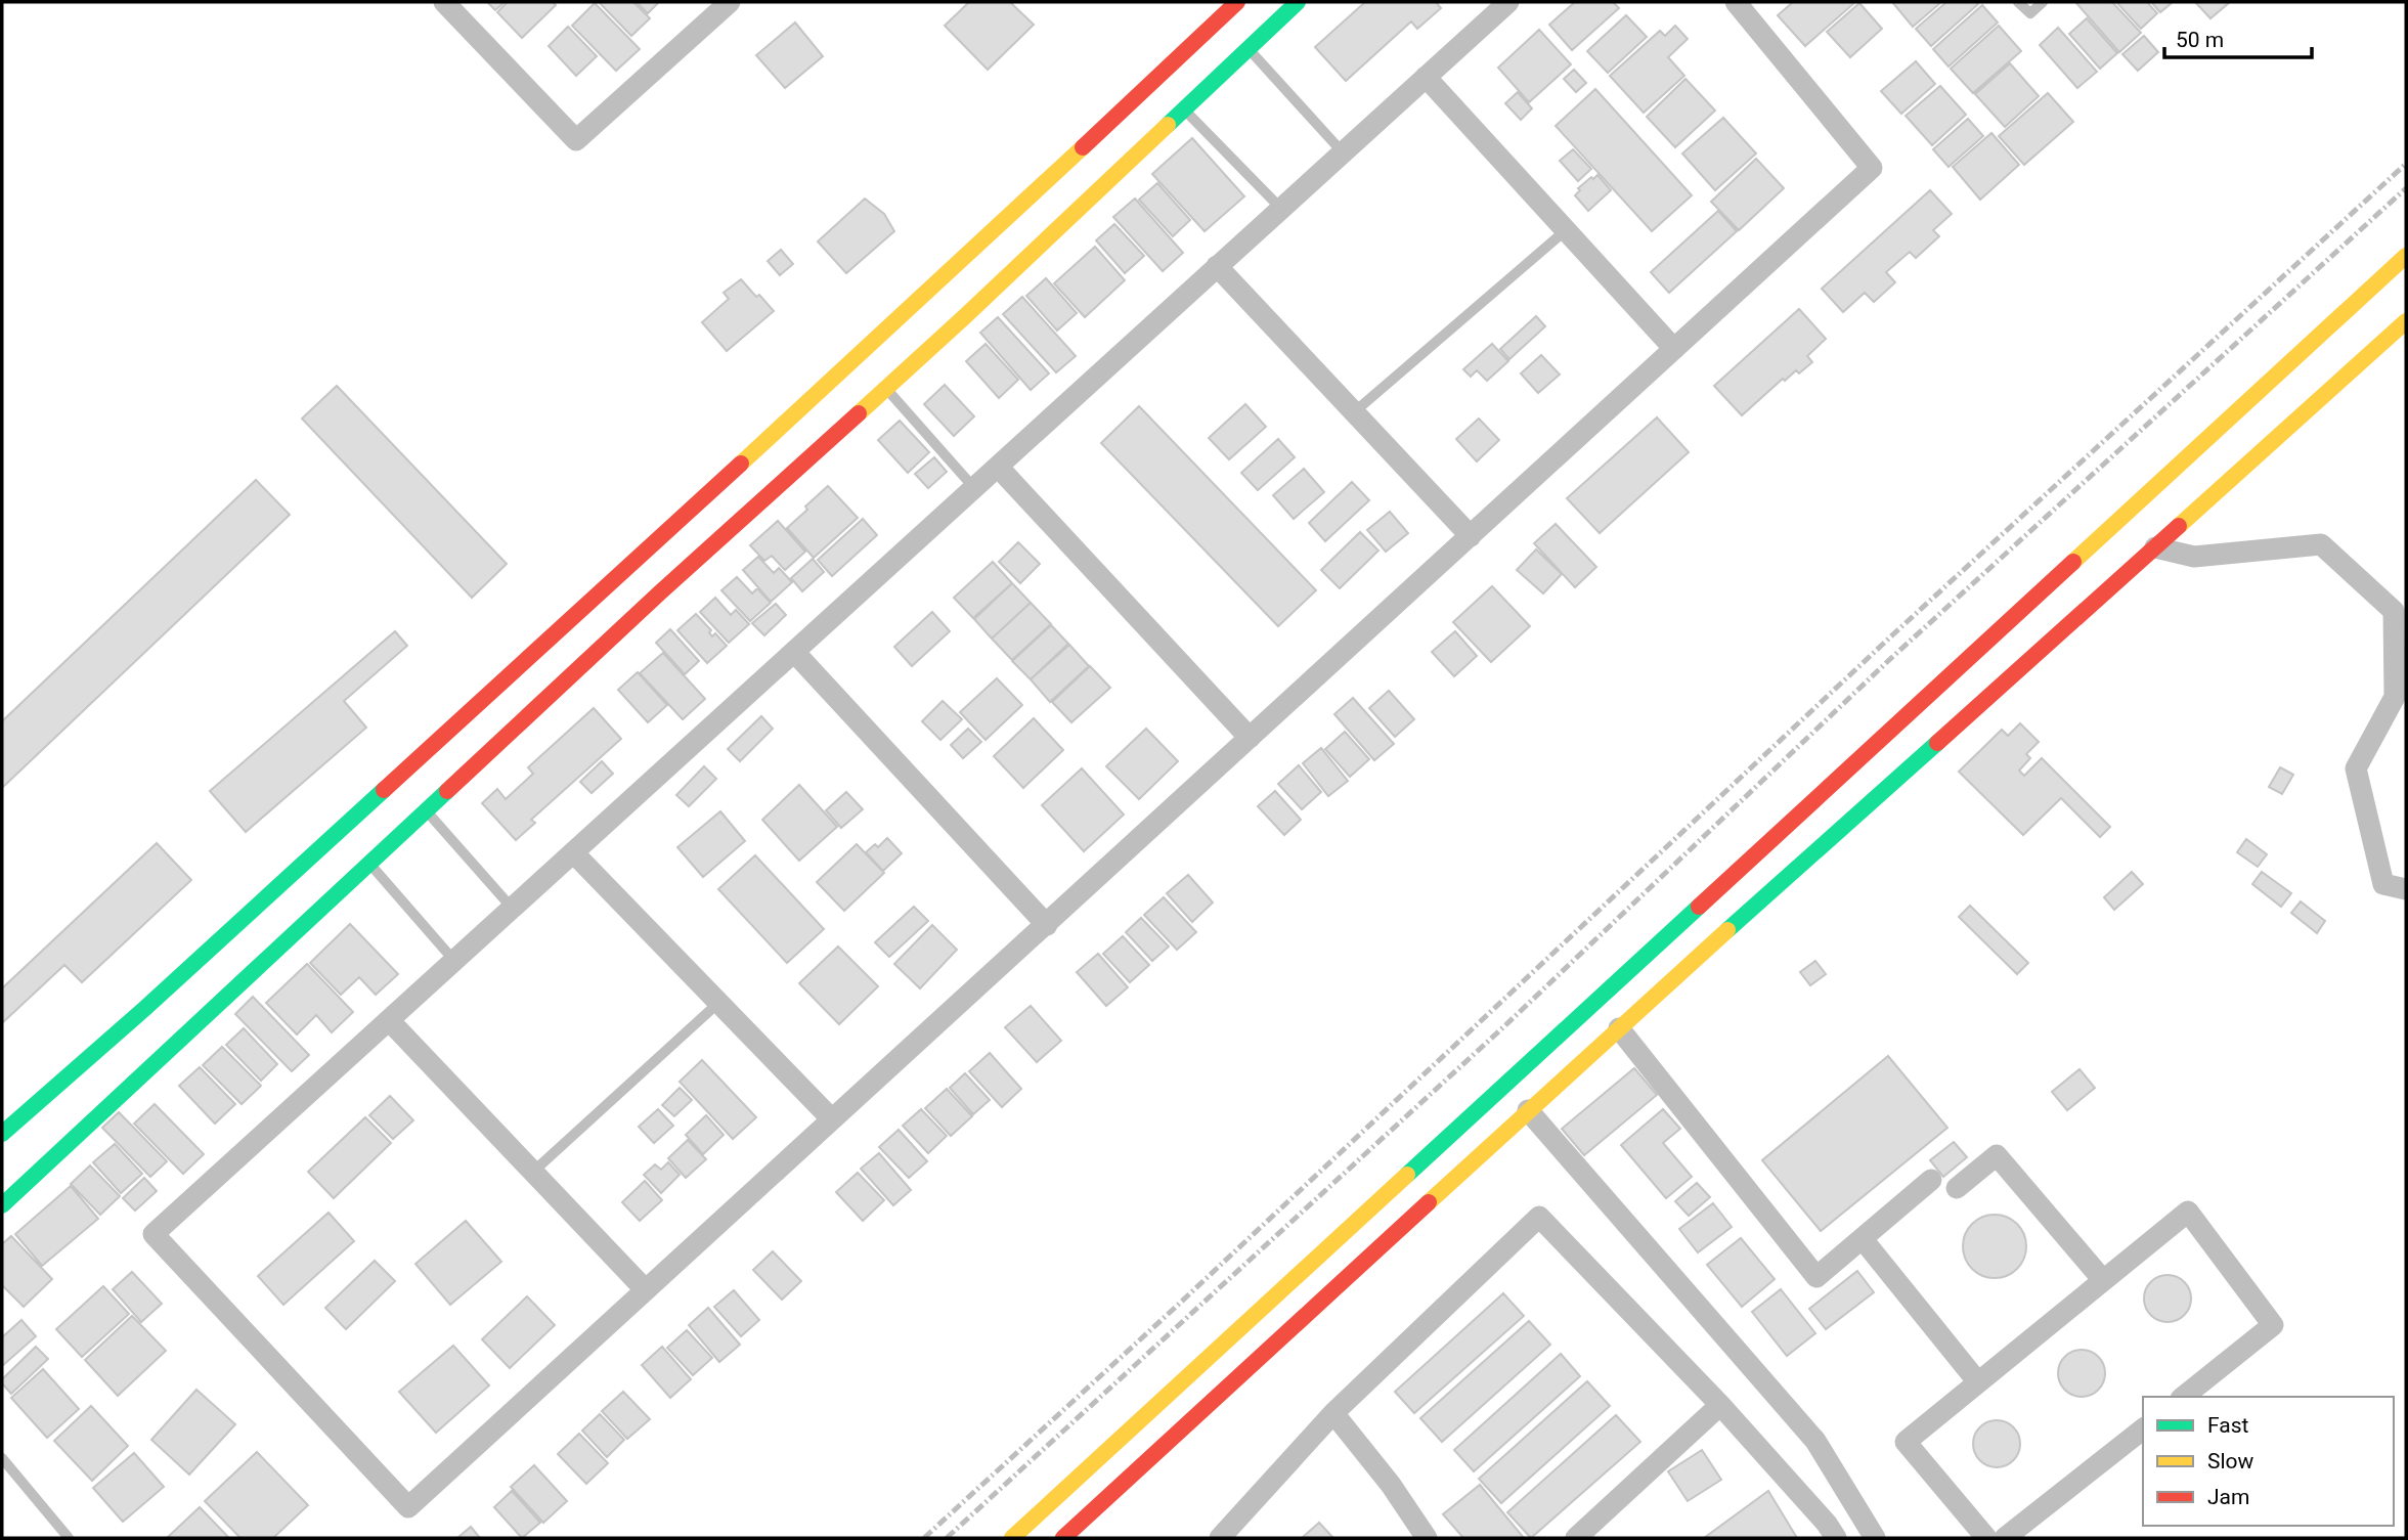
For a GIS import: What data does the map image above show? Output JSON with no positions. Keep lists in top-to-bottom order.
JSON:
{
  "legend": ["Fast", "Slow", "Jam"],
  "scale_bar": "50 m"
}
